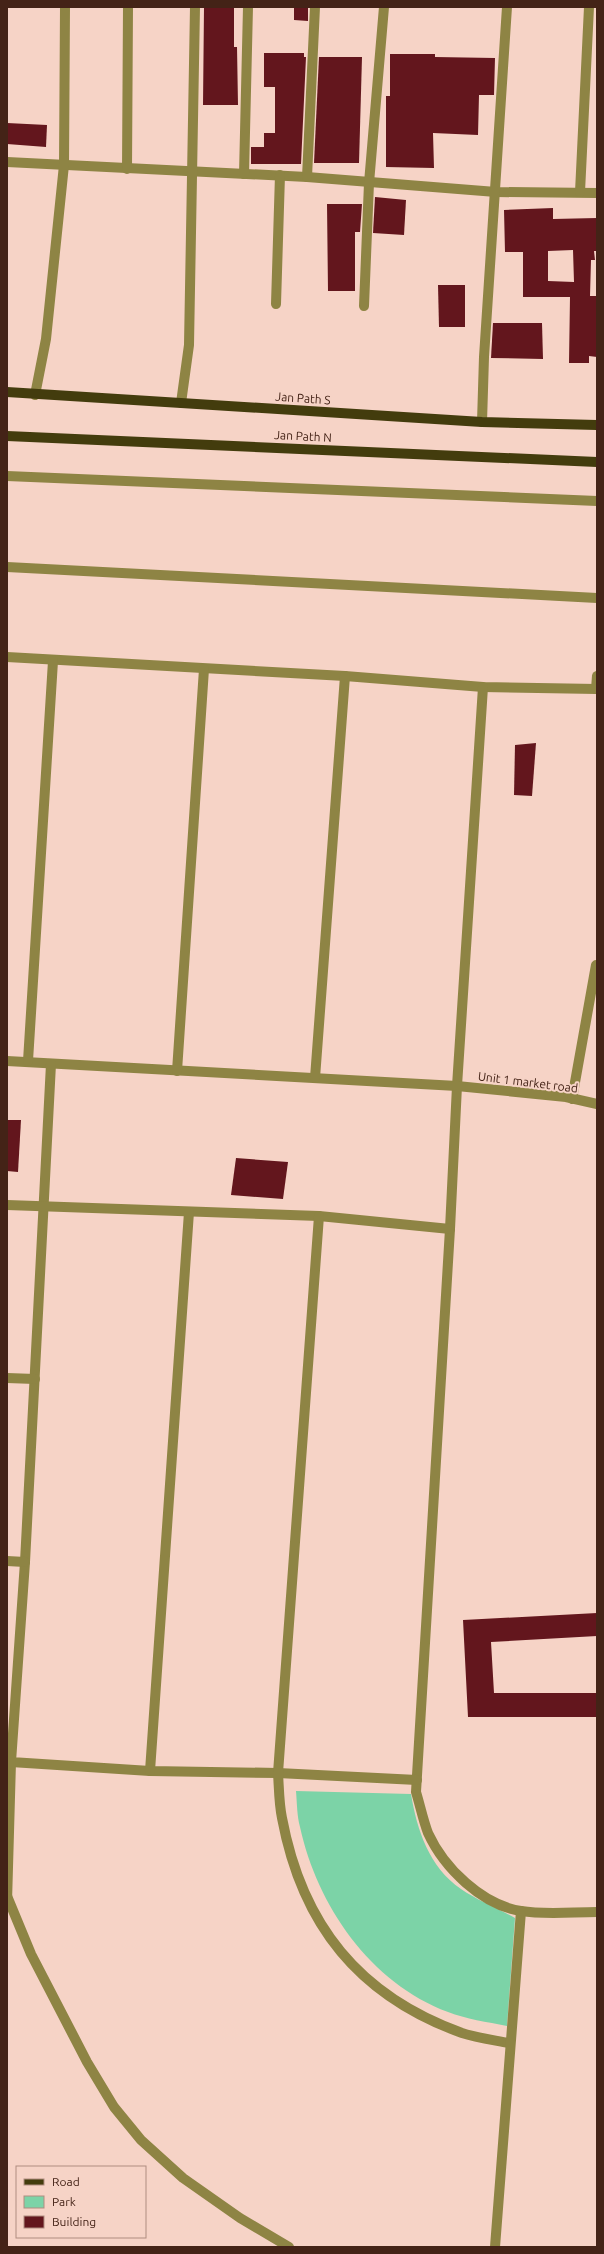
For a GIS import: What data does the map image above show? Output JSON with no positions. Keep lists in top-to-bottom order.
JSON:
{
  "streets": {
    "main road": ["Jan Path S", "Jan Path N"],
    "street": ["Unit 1 market road"]
  },
  "legend": ["Road", "Park", "Building"]
}
